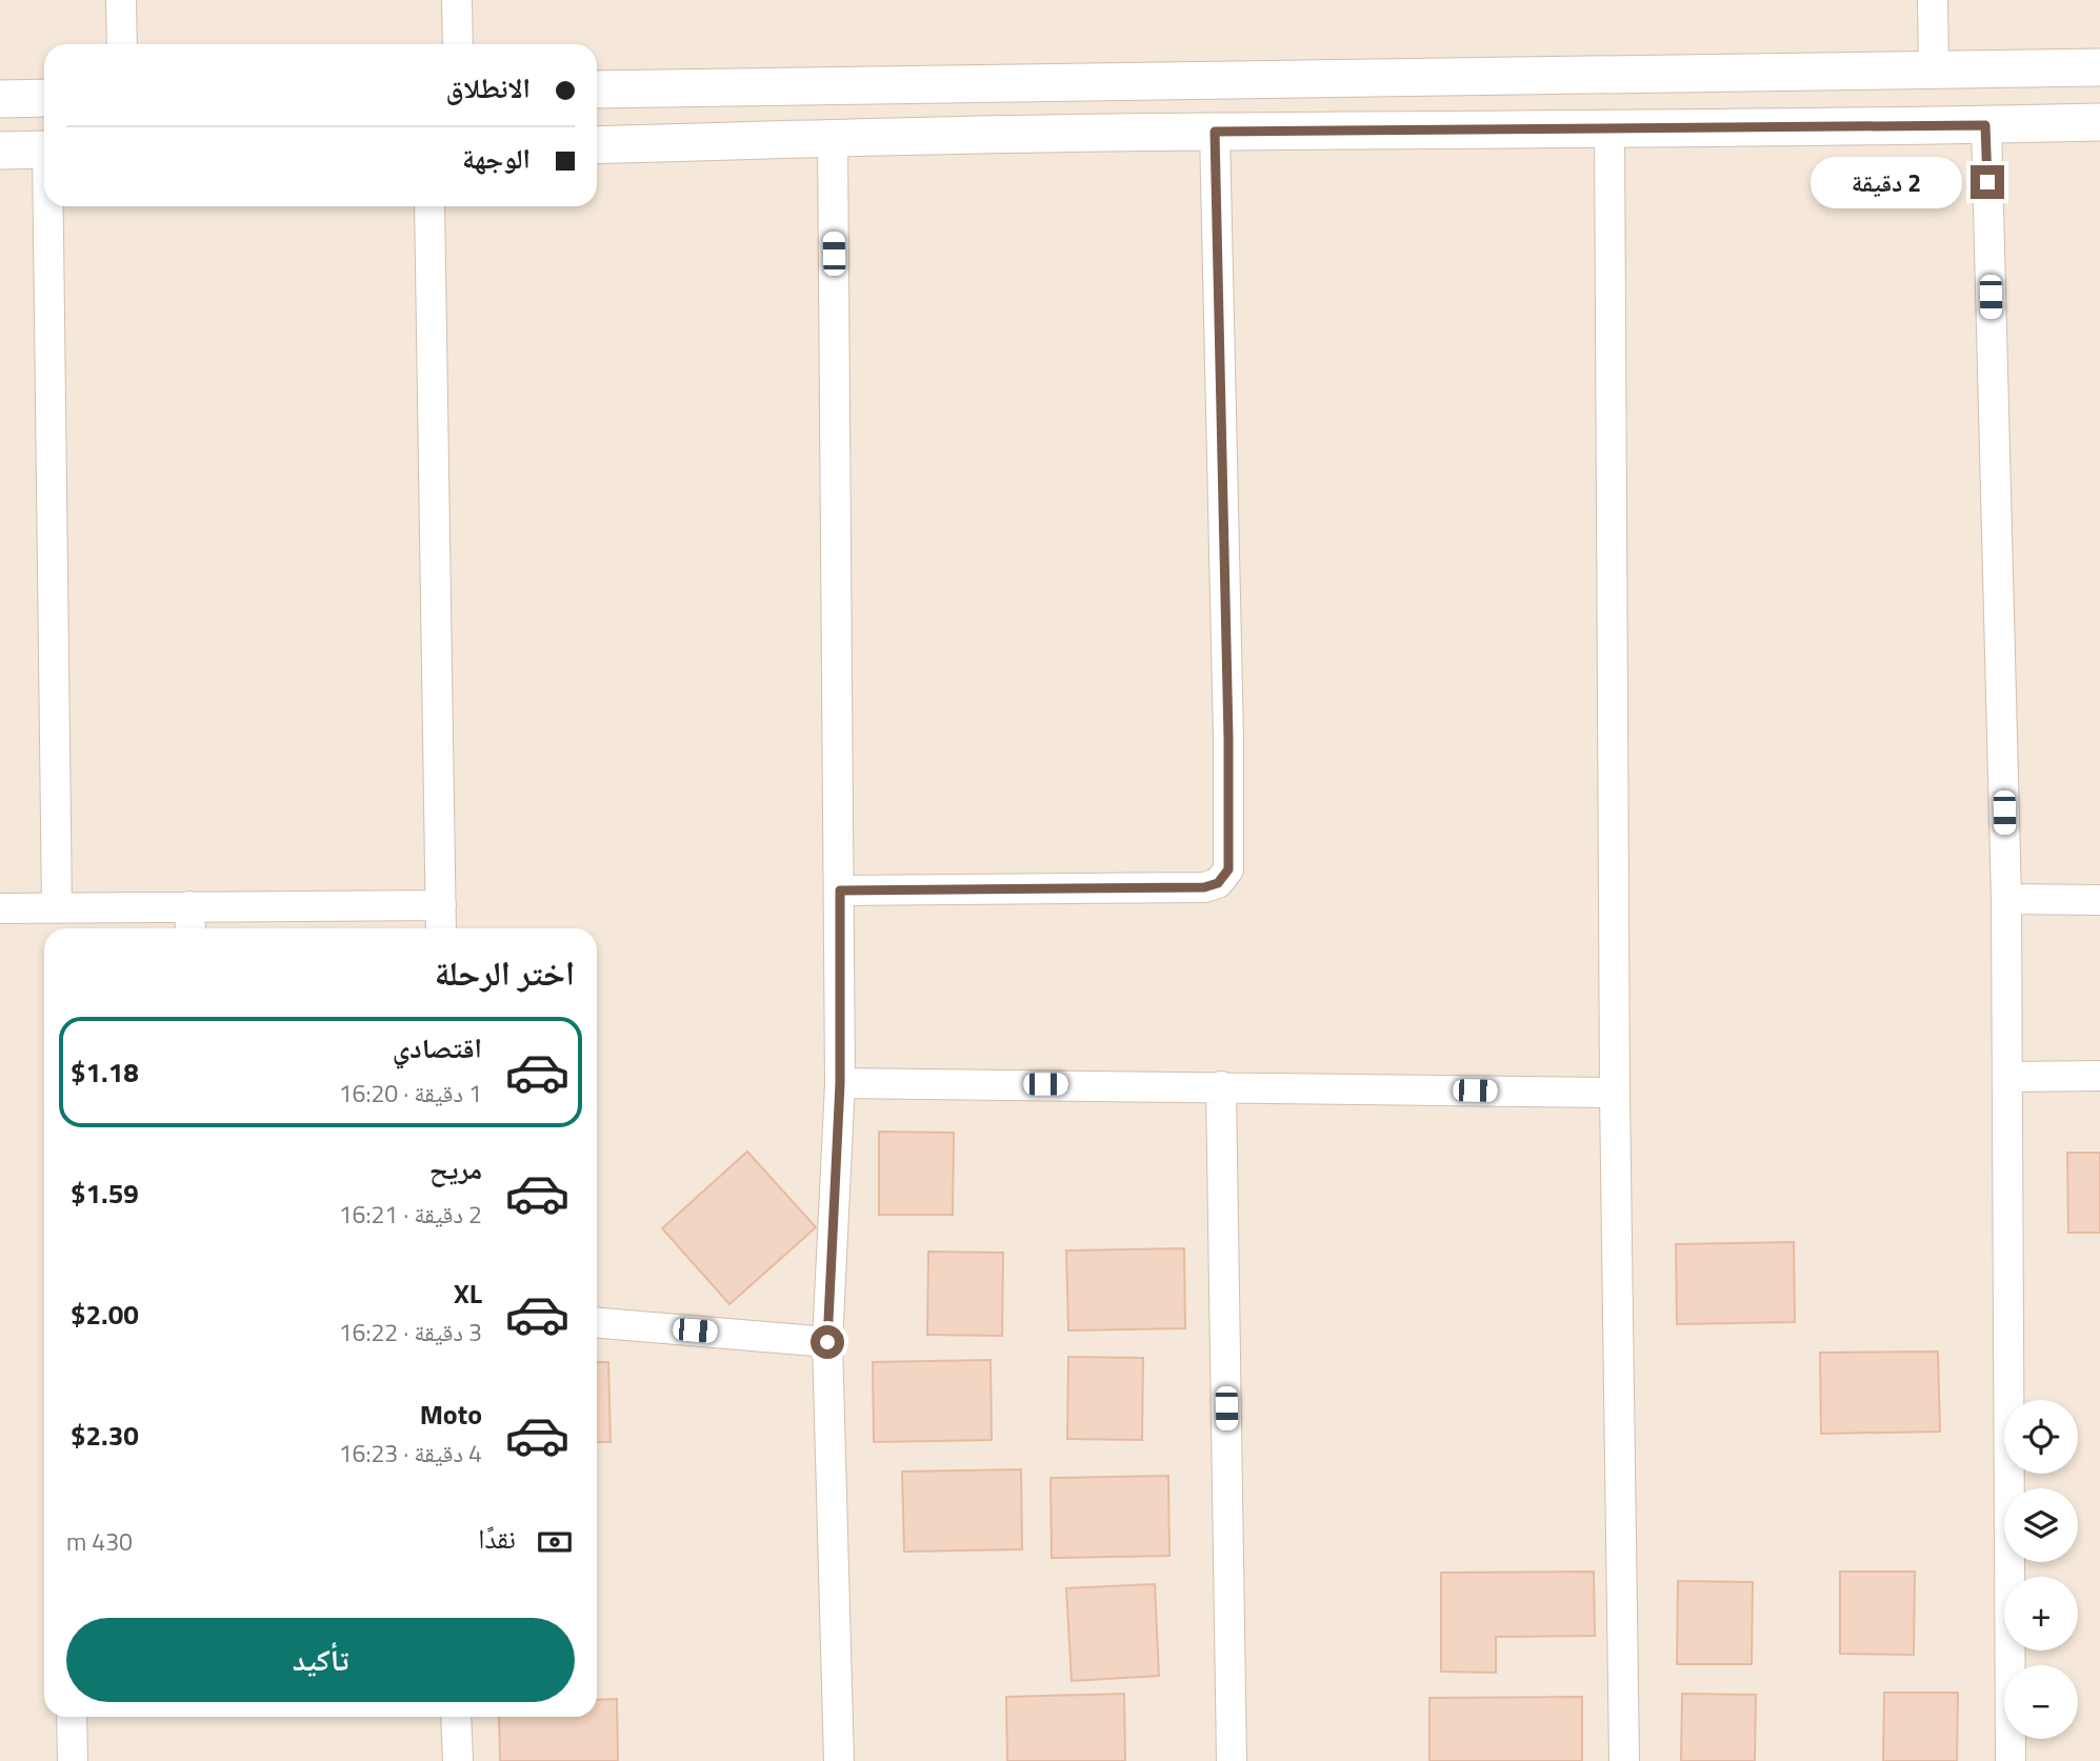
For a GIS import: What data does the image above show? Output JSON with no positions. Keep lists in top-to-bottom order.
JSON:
{
  "page": {
    "banner": ["الانطلاق", "الوجهة"],
    "bubble": "2 دقيقة",
    "heading": "اختر الرحلة",
    "list": [
      {
        "name": "اقتصادي",
        "note": "1 دقيقة · 16:20",
        "value": "$1.18"
      },
      {
        "name": "مريح",
        "note": "2 دقيقة · 16:21",
        "value": "$1.59"
      },
      {
        "name": "XL",
        "note": "3 دقيقة · 16:22",
        "value": "$2.00"
      },
      {
        "name": "Moto",
        "note": "4 دقيقة · 16:23",
        "value": "$2.30"
      }
    ],
    "map_buttons": ["+", "−"],
    "pay": ["نقدًا", "430 m"],
    "buttons": "تأكيد"
  }
}
